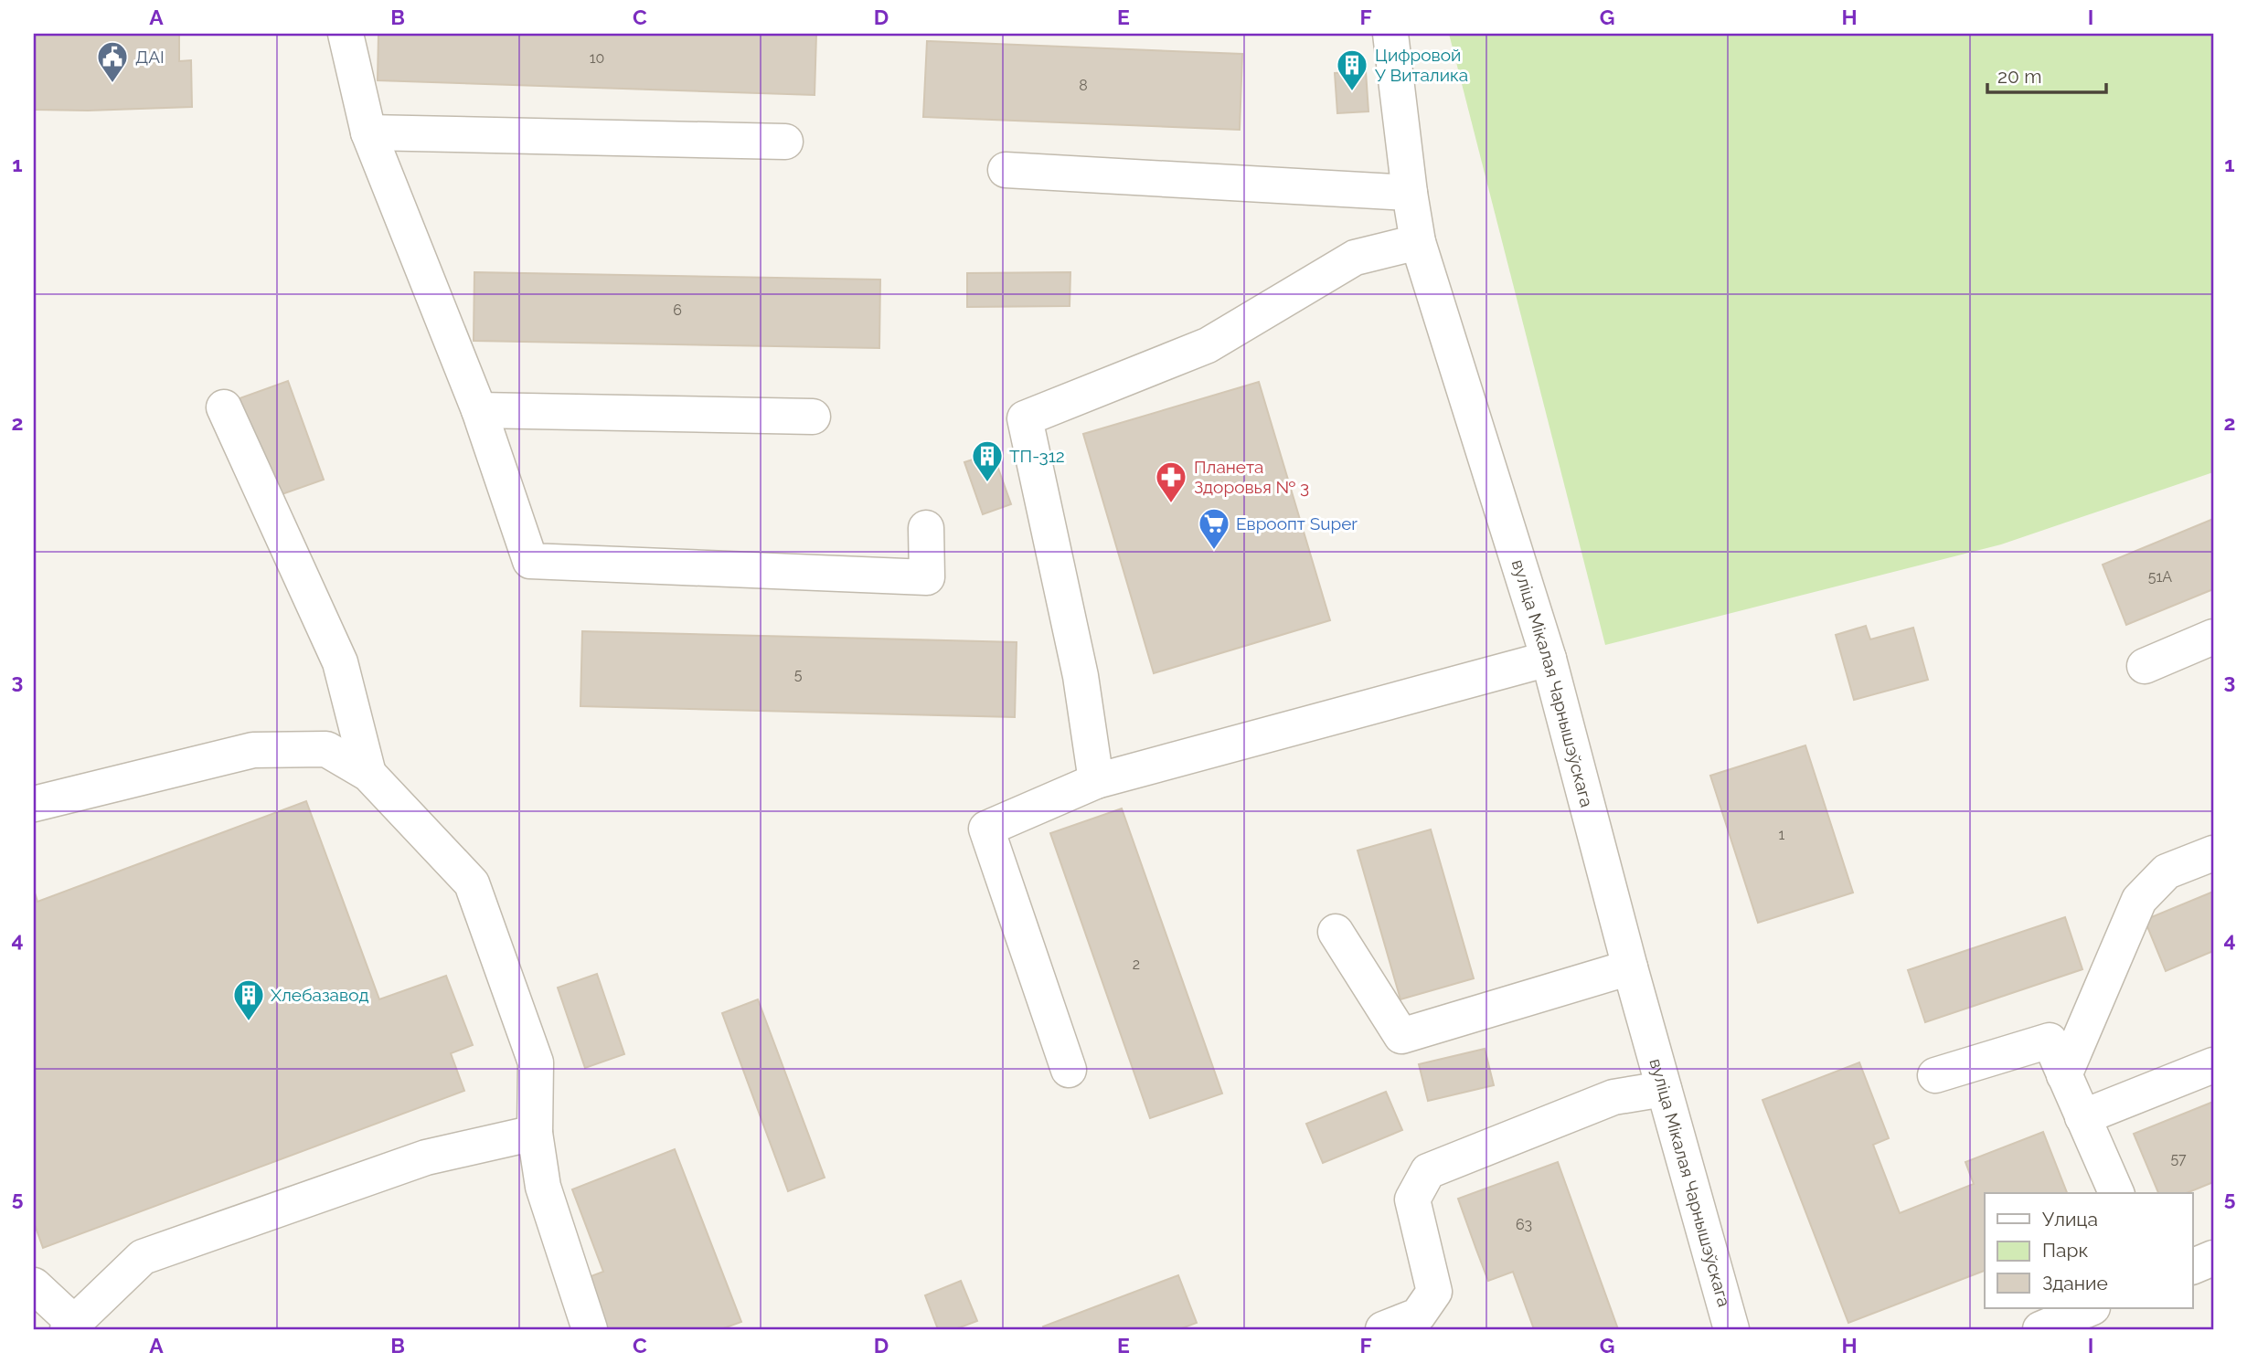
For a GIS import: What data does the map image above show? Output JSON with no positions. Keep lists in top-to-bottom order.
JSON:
{
  "streets": {
    "street": ["вуліца Мікалая Чарнышэўскага"]
  },
  "places": {
    "public building": ["ДАІ"],
    "building": ["Цифровой У Виталика", "ТП-312", "Хлебазавод"],
    "pharmacy": ["Планета Здоровья № 3"],
    "supermarket": ["Евроопт Super"]
  },
  "house_numbers": [
    "10",
    "8",
    "6",
    "51А",
    "5",
    "1",
    "2",
    "57",
    "63"
  ],
  "legend": ["Улица", "Парк", "Здание"],
  "scale_bar": "20 m",
  "grid": {
    "columns": [
      "A",
      "B",
      "C",
      "D",
      "E",
      "F",
      "G",
      "H",
      "I"
    ],
    "rows": [
      "1",
      "2",
      "3",
      "4",
      "5"
    ]
  }
}
